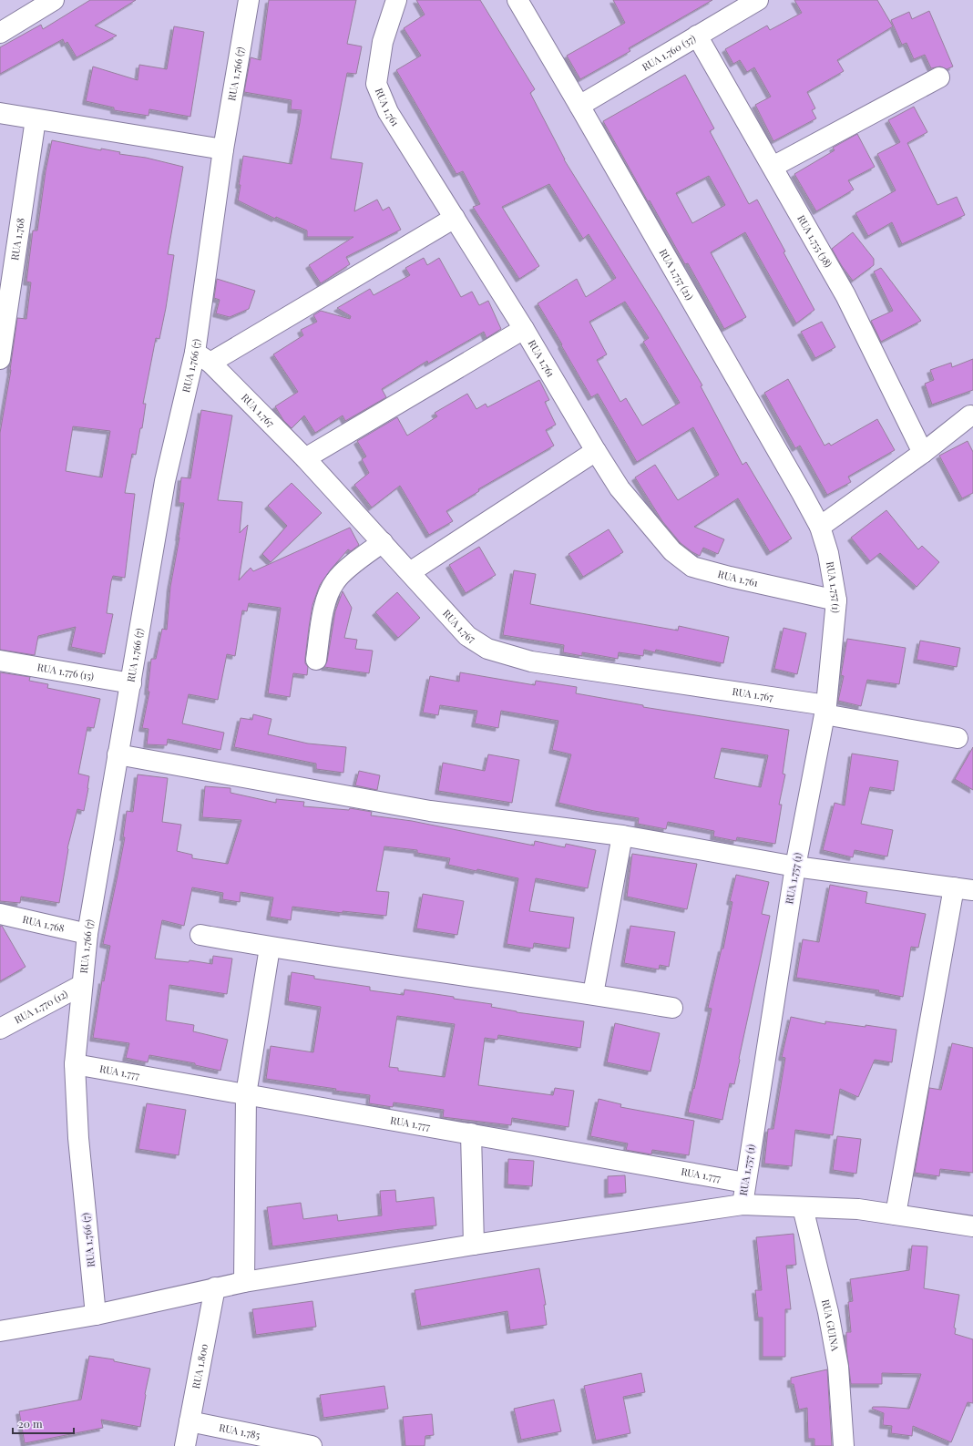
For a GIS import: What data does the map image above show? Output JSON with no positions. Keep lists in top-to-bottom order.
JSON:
{
  "streets": {
    "street": [
      "RUA 1.760 (37)",
      "RUA 1.766 (7)",
      "RUA 1.761",
      "RUA 1.768",
      "RUA 1.755 (38)",
      "RUA 1.757 (21)",
      "RUA 1.767",
      "RUA 1.757 (1)",
      "RUA 1.776 (15)",
      "RUA 1.770 (12)",
      "RUA 1.777",
      "RUA GUINA",
      "RUA 1.800",
      "RUA 1.785"
    ]
  },
  "crossings": [
    ["RUA 1.760 (37)", "RUA 1.755 (38)"],
    ["RUA 1.760 (37)", "RUA 1.757 (21)"],
    ["RUA 1.766 (7)", "RUA 1.768"],
    ["RUA 1.766 (7)", "RUA 1.767"],
    ["RUA 1.766 (7)", "RUA 1.776 (15)"],
    ["RUA 1.766 (7)", "RUA 1.770 (12)"],
    ["RUA 1.766 (7)", "RUA 1.777"],
    ["RUA 1.761", "RUA 1.757 (1)"],
    ["RUA 1.757 (21)", "RUA 1.757 (1)"],
    ["RUA 1.767", "RUA 1.757 (1)"],
    ["RUA 1.757 (1)", "RUA 1.777"],
    ["RUA 1.800", "RUA 1.785"]
  ],
  "scale_bar": "20 m"
}
